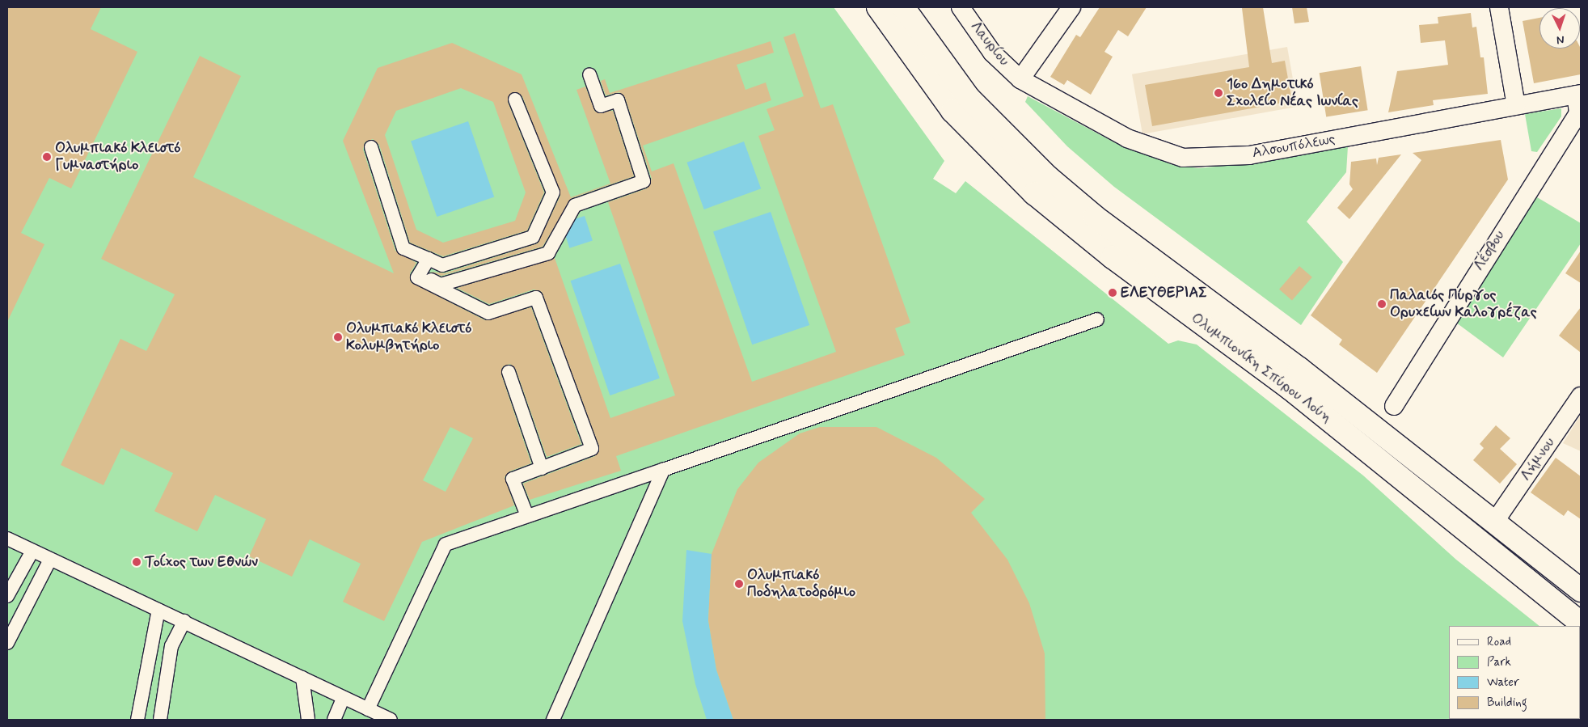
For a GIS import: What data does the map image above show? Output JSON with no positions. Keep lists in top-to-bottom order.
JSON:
{
  "streets": {
    "main road": ["Ολυμπιονίκη Σπύρου Λούη"],
    "street": [
      "Λαυρίου",
      "Αλσουπόλεως",
      "Λέσβου",
      "Λήμνου"
    ]
  },
  "crossings": [
    ["Λαυρίου", "Αλσουπόλεως"],
    ["Αλσουπόλεως", "Λέσβου"],
    ["Ολυμπιονίκη Σπύρου Λούη", "Λήμνου"]
  ],
  "places": [
    "16ο Δημοτικό Σχολείο Νέας Ιωνίας",
    "Ολυμπιακό Κλειστό Γυμναστήριο",
    "ΕΛΕΥΘΕΡΙΑΣ",
    "Παλαιός Πύργος Ορυχείων Καλογρέζας",
    "Ολυμπιακό Κλειστό Κολυμβητήριο",
    "Τοίχος των Εθνών",
    "Ολυμπιακό Ποδηλατοδρόμιο"
  ],
  "legend": [
    "Road",
    "Park",
    "Water",
    "Building"
  ],
  "north": "bottom"
}
